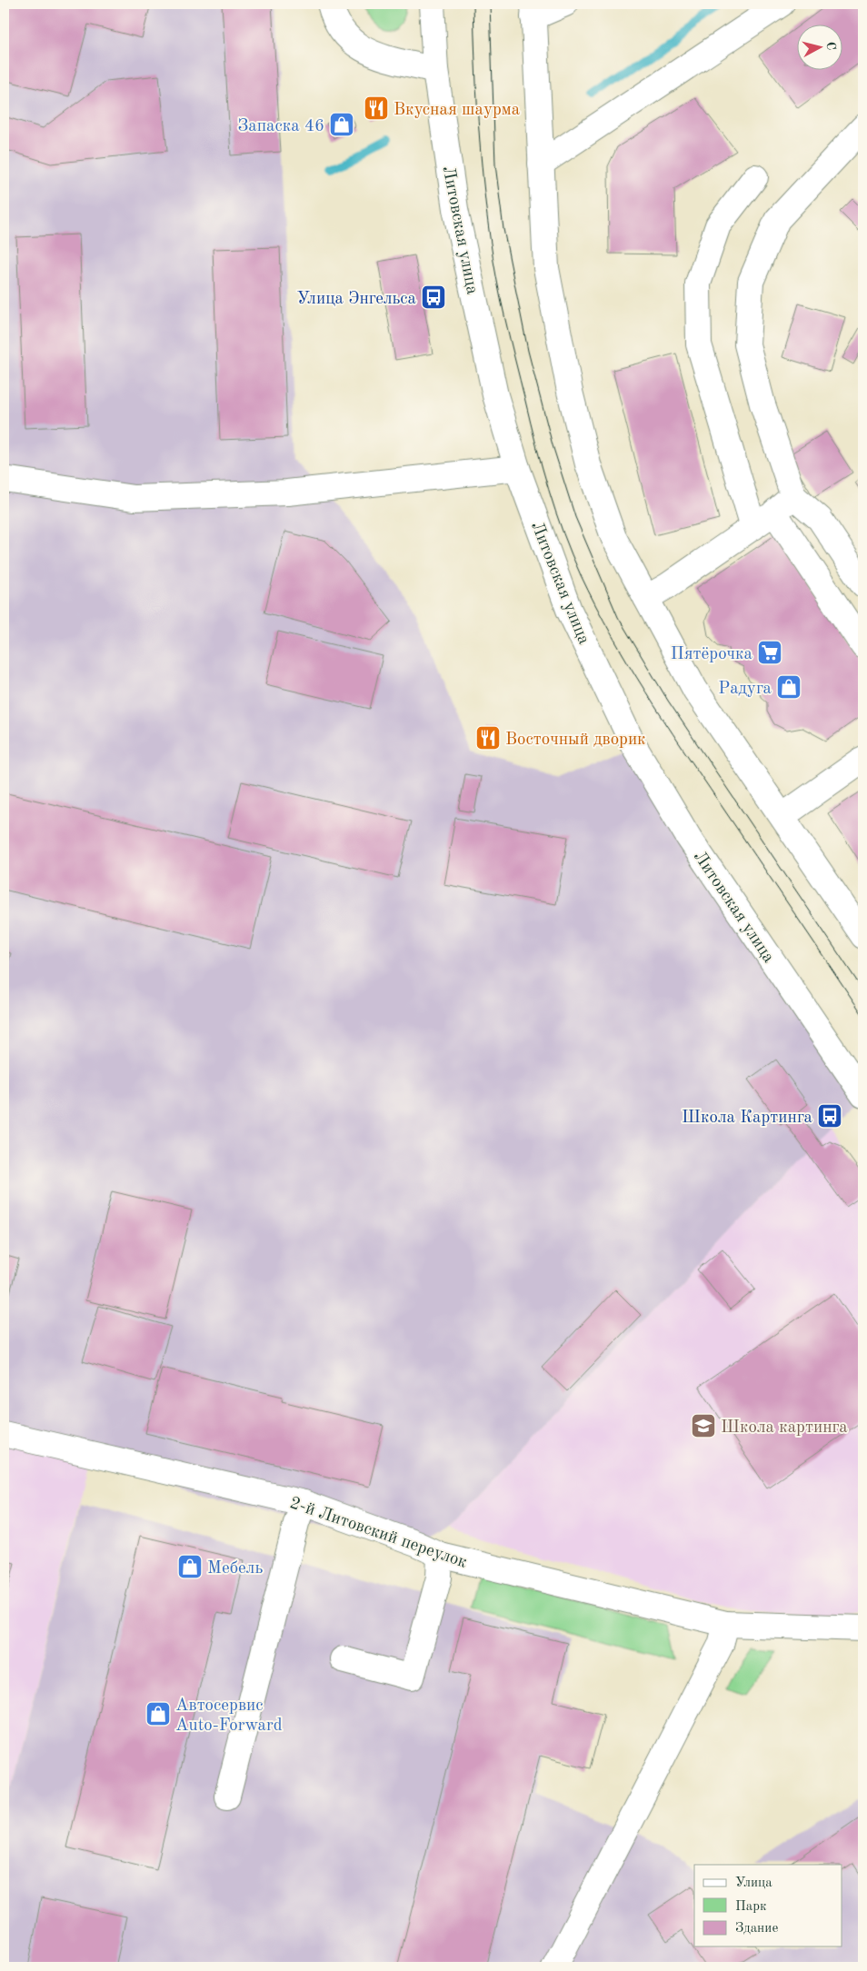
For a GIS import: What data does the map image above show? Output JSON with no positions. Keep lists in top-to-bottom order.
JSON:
{
  "streets": {
    "main road": ["Литовская улица", "2-й Литовский переулок"]
  },
  "places": {
    "restaurant": ["Вкусная шаурма", "Восточный дворик"],
    "shop": [
      "Запаска 46",
      "Радуга",
      "Мебель",
      "Автосервис Auto-Forward"
    ],
    "bus stop": ["Улица Энгельса", "Школа Картинга"],
    "supermarket": ["Пятёрочка"],
    "school or university": ["Школа картинга"]
  },
  "legend": ["Улица", "Парк", "Здание"],
  "north": "right"
}
